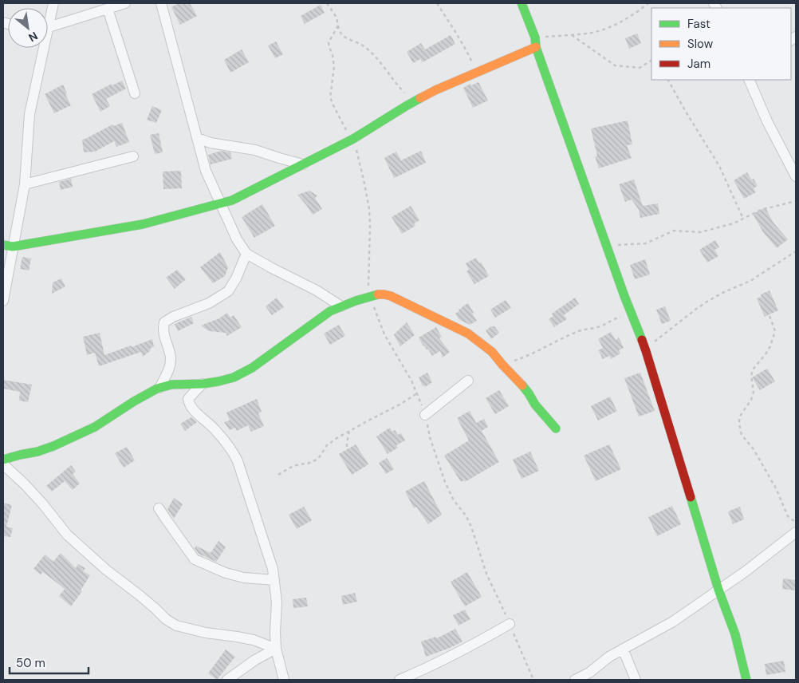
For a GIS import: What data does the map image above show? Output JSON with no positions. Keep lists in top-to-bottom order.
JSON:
{
  "legend": ["Fast", "Slow", "Jam"],
  "scale_bar": "50 m",
  "north": "bottom right"
}
